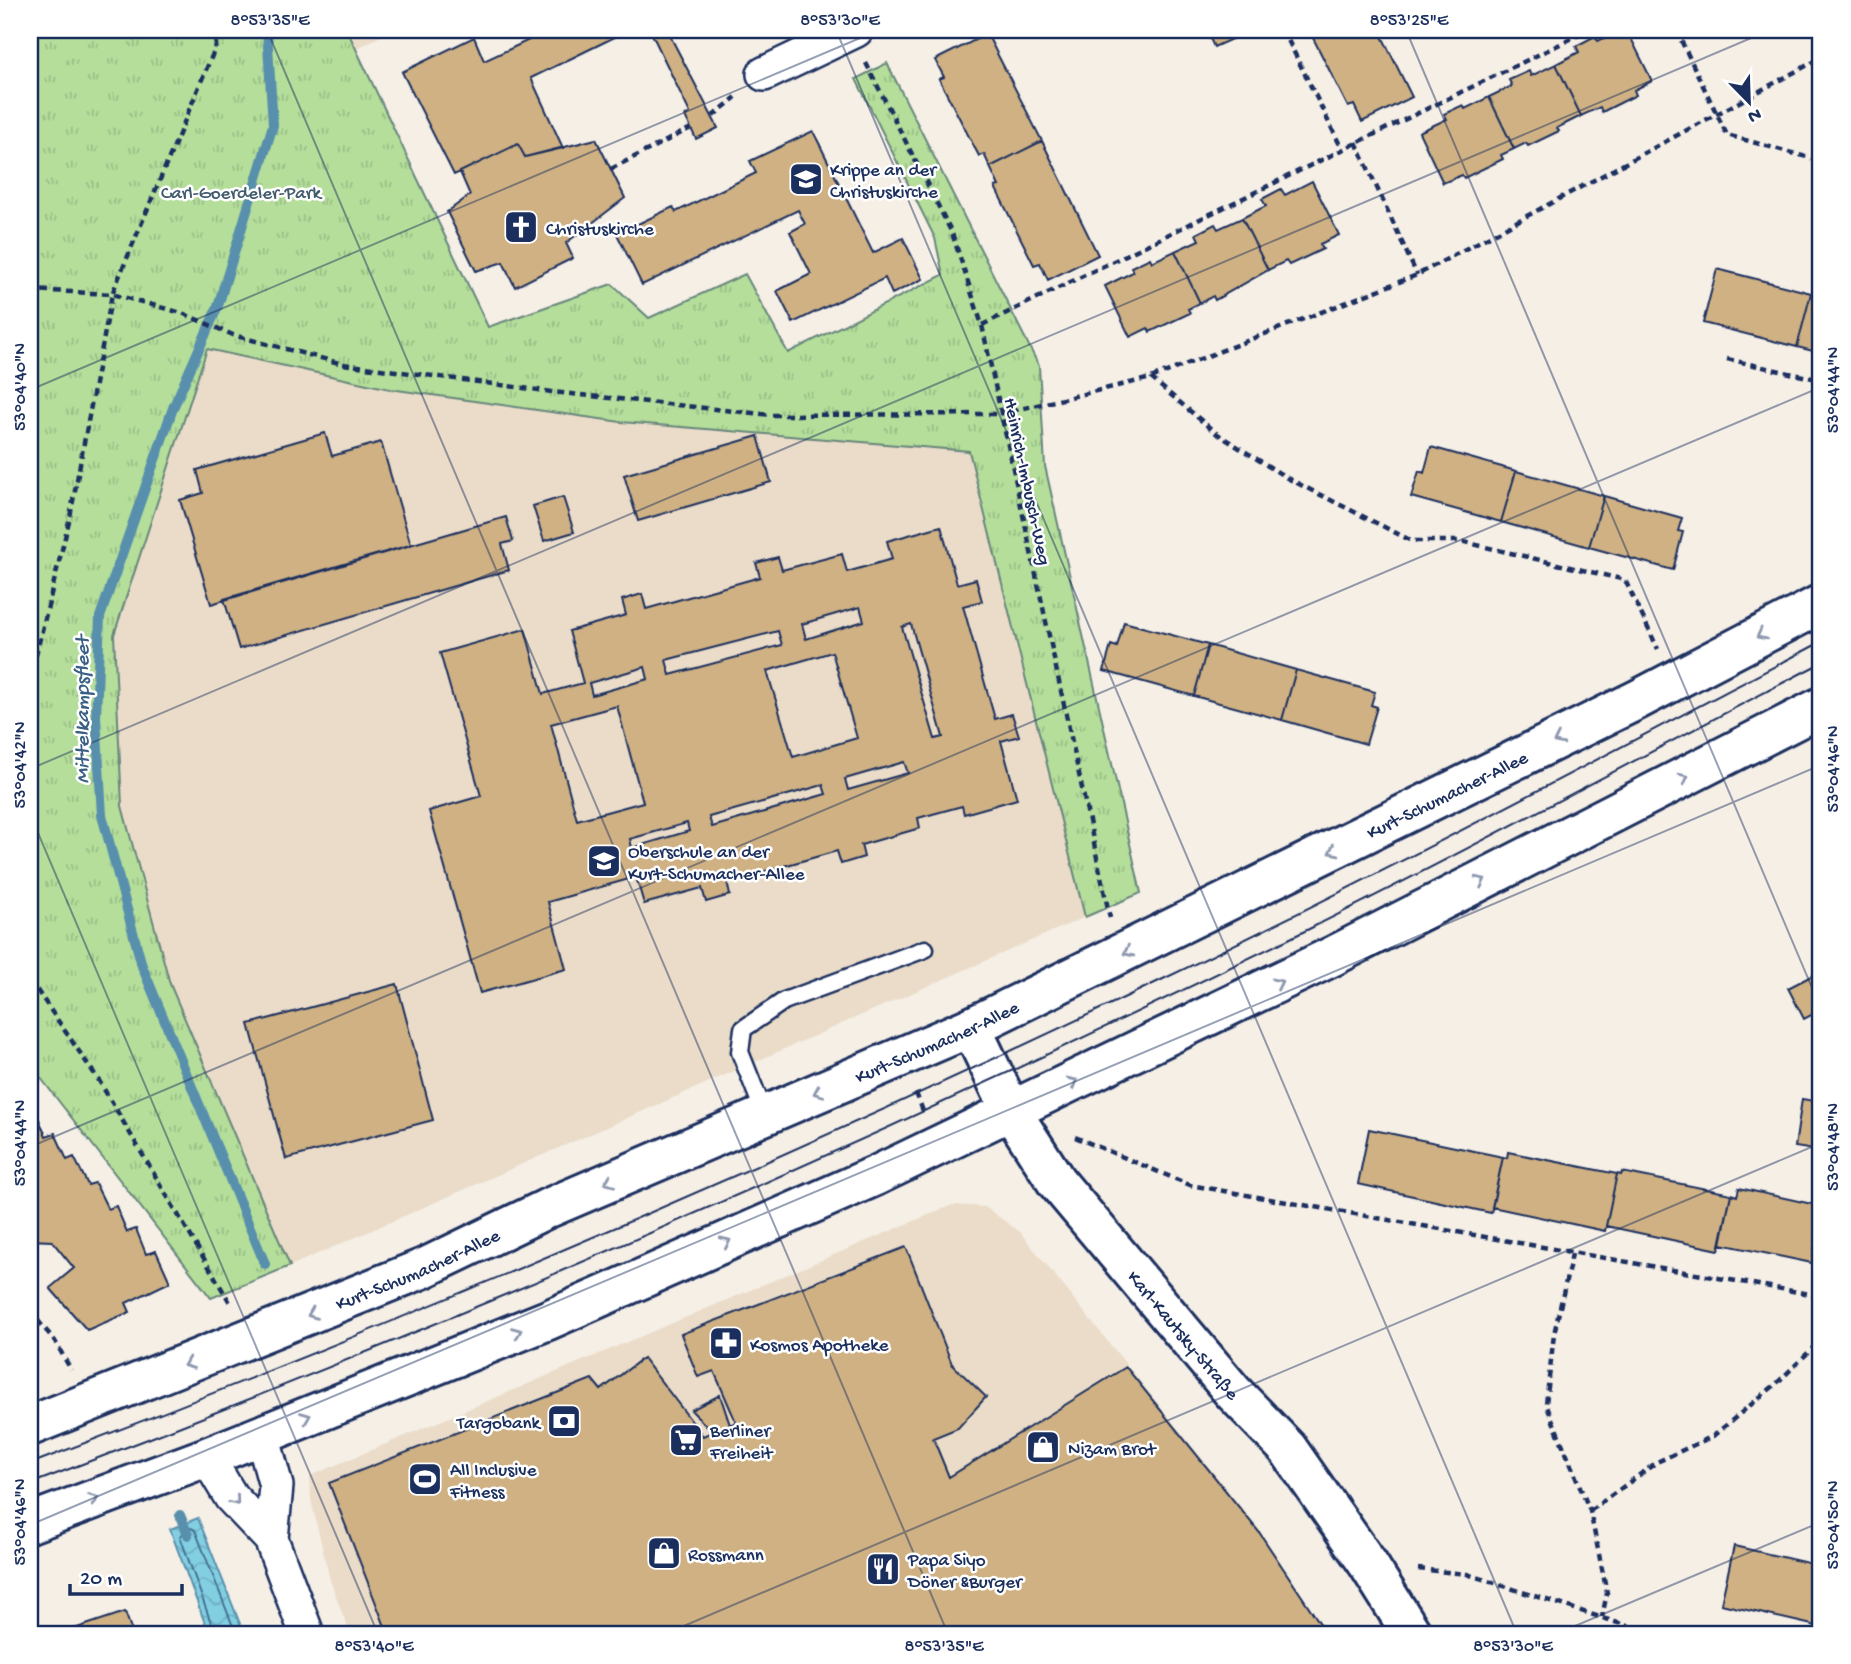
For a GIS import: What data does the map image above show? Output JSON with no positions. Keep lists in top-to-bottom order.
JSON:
{
  "streets": {
    "street": ["Kurt-Schumacher-Allee", "Karl-Kautsky-Straße"],
    "path": ["Heinrich-Imbusch-Weg"]
  },
  "crossings": [
    ["Heinrich-Imbusch-Weg", "Kurt-Schumacher-Allee"],
    ["Kurt-Schumacher-Allee", "Karl-Kautsky-Straße"]
  ],
  "water": ["Mittelkampsfleet"],
  "parks": ["Carl-Goerdeler-Park"],
  "places": {
    "school or university": ["Krippe an der Christuskirche", "Oberschule an der Kurt-Schumacher-Allee"],
    "church": ["Christuskirche"],
    "pharmacy": ["Kosmos Apotheke"],
    "bank": ["Targobank"],
    "supermarket": ["Berliner Freiheit"],
    "shop": ["Nizam Brot", "Rossmann"],
    "sports": ["All Inclusive Fitness"],
    "restaurant": ["Papa Siyo Döner &Burger"]
  },
  "scale_bar": "20 m",
  "north": "bottom right",
  "coordinates": [
    "8°53'35\"E",
    "8°53'30\"E",
    "8°53'25\"E",
    "53°04'40\"N",
    "53°04'44\"N",
    "53°04'42\"N",
    "53°04'46\"N",
    "53°04'48\"N",
    "53°04'50\"N",
    "8°53'40\"E"
  ]
}
